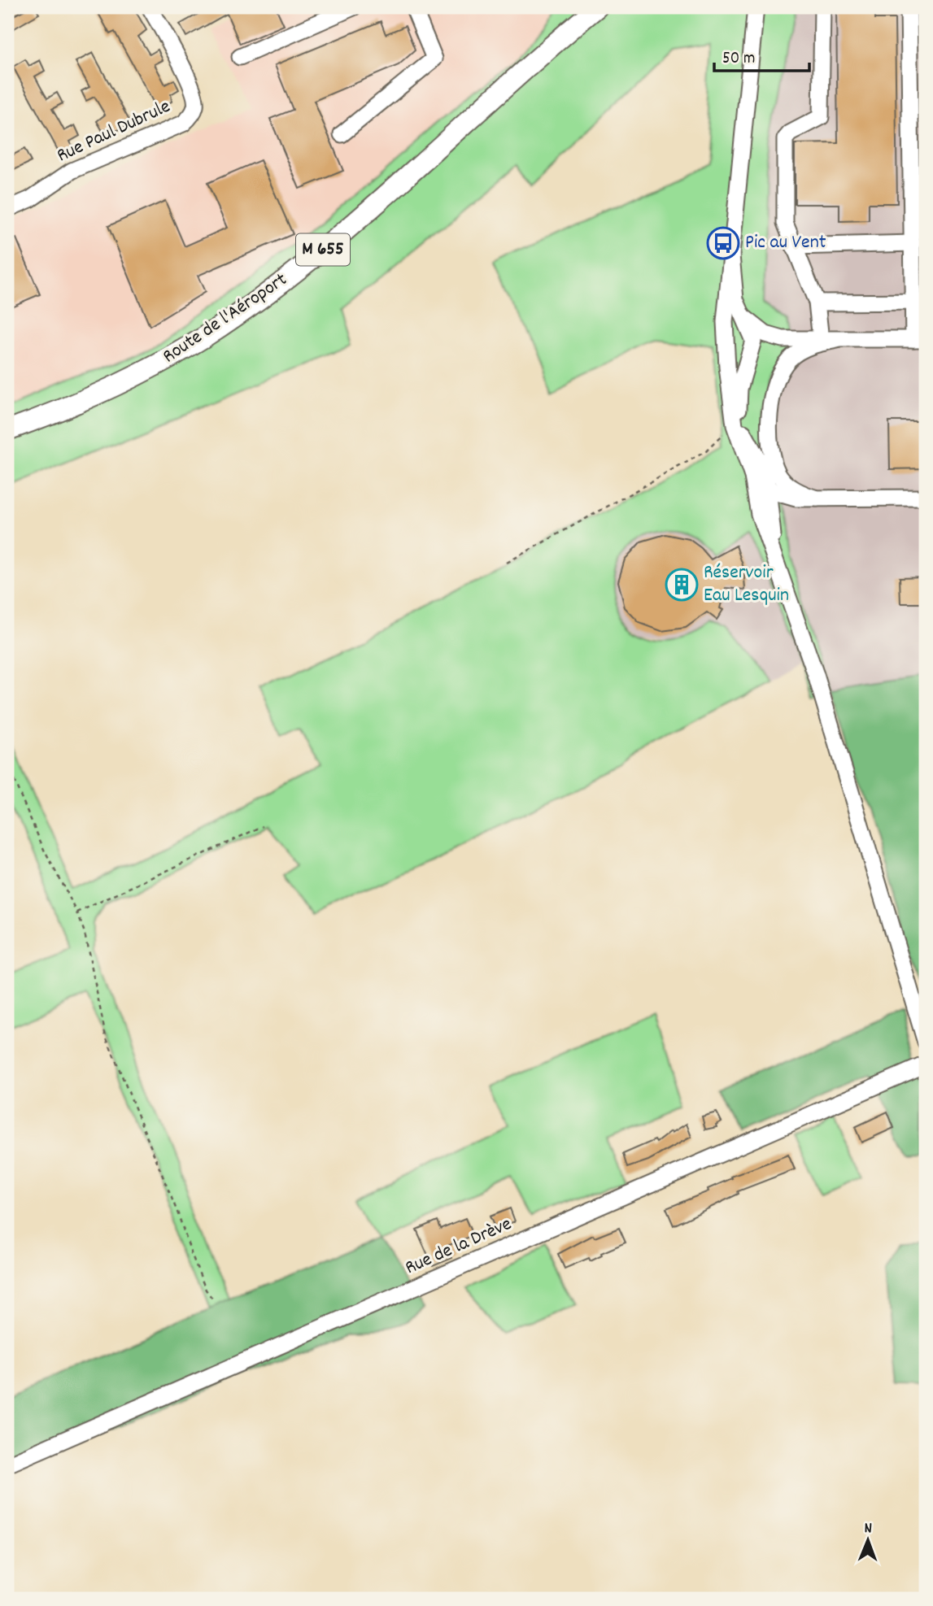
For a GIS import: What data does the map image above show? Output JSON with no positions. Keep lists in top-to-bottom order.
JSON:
{
  "streets": {
    "main road": ["M 655", "Route de l'Aéroport"],
    "street": ["Rue Paul Dubrule", "Rue de la Drève"]
  },
  "places": {
    "bus stop": ["Pic au Vent"],
    "building": ["Réservoir Eau Lesquin"]
  },
  "scale_bar": "50 m",
  "north": "top"
}
